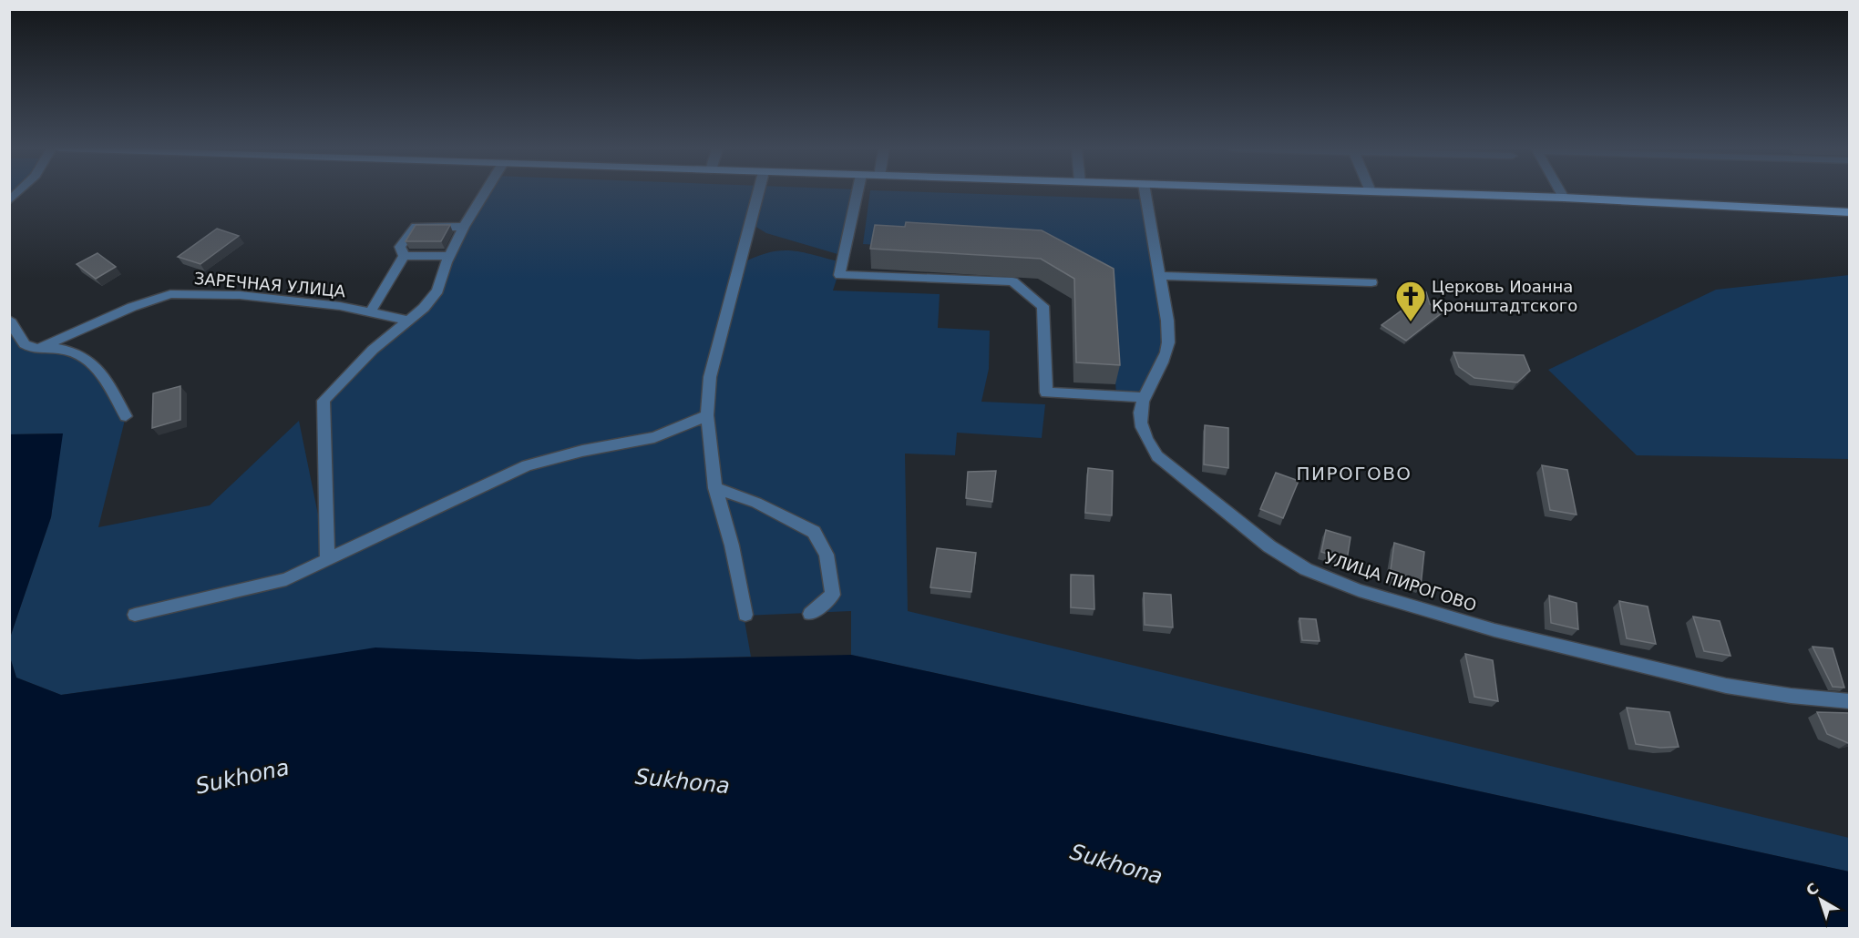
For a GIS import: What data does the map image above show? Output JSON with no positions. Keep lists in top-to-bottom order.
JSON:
{
  "streets": {
    "street": ["ЗАРЕЧНАЯ УЛИЦА", "УЛИЦА ПИРОГОВО"]
  },
  "districts": ["ПИРОГОВО"],
  "water": ["Sukhona"],
  "places": {
    "church": ["Церковь Иоанна Кронштадтского"]
  },
  "north": "top left"
}
